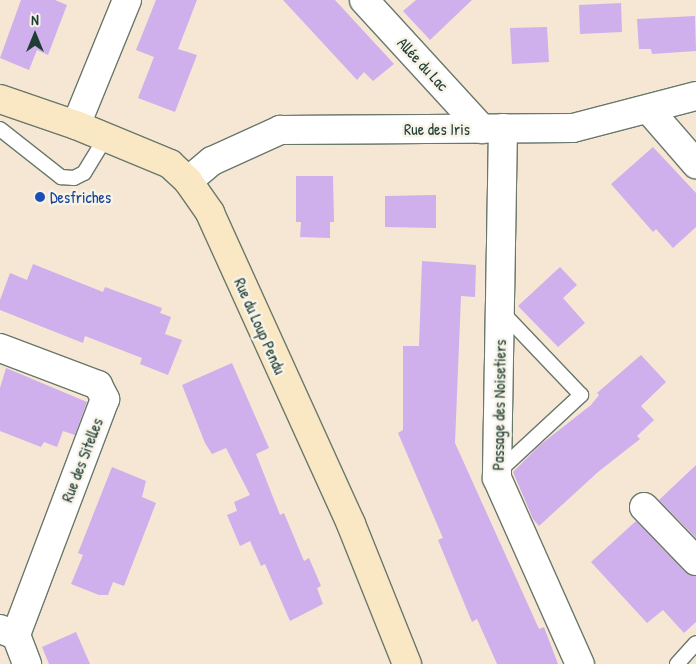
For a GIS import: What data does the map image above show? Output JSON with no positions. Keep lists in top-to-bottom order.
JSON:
{
  "streets": {
    "street": [
      "Allée du Lac",
      "Rue des Iris",
      "Rue du Loup Pendu",
      "Passage des Noisetiers",
      "Rue des Sitelles"
    ]
  },
  "crossings": [
    ["Allée du Lac", "Rue des Iris"],
    ["Allée du Lac", "Passage des Noisetiers"],
    ["Rue des Iris", "Rue du Loup Pendu"],
    ["Rue des Iris", "Passage des Noisetiers"]
  ],
  "places": ["Desfriches"],
  "north": "top"
}
